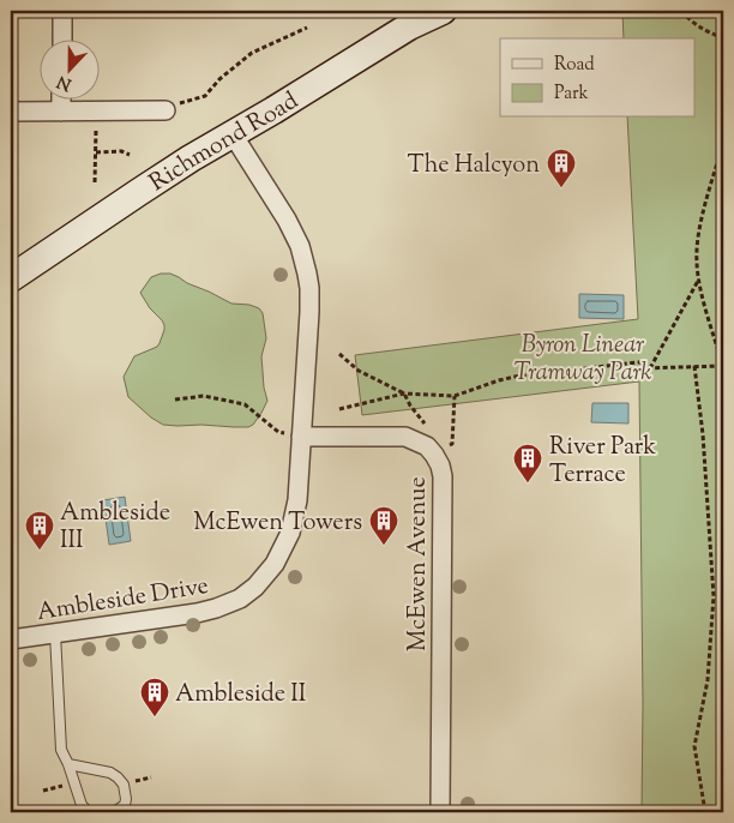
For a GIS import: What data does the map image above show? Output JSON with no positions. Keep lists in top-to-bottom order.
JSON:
{
  "streets": {
    "main road": ["Richmond Road"],
    "street": ["McEwen Avenue", "Ambleside Drive"]
  },
  "crossings": [
    ["McEwen Avenue", "Ambleside Drive"]
  ],
  "parks": ["Byron Linear Tramway Park"],
  "places": {
    "building": [
      "The Halcyon",
      "River Park Terrace",
      "McEwen Towers",
      "Ambleside III",
      "Ambleside II"
    ]
  },
  "legend": ["Road", "Park"],
  "north": "bottom"
}
